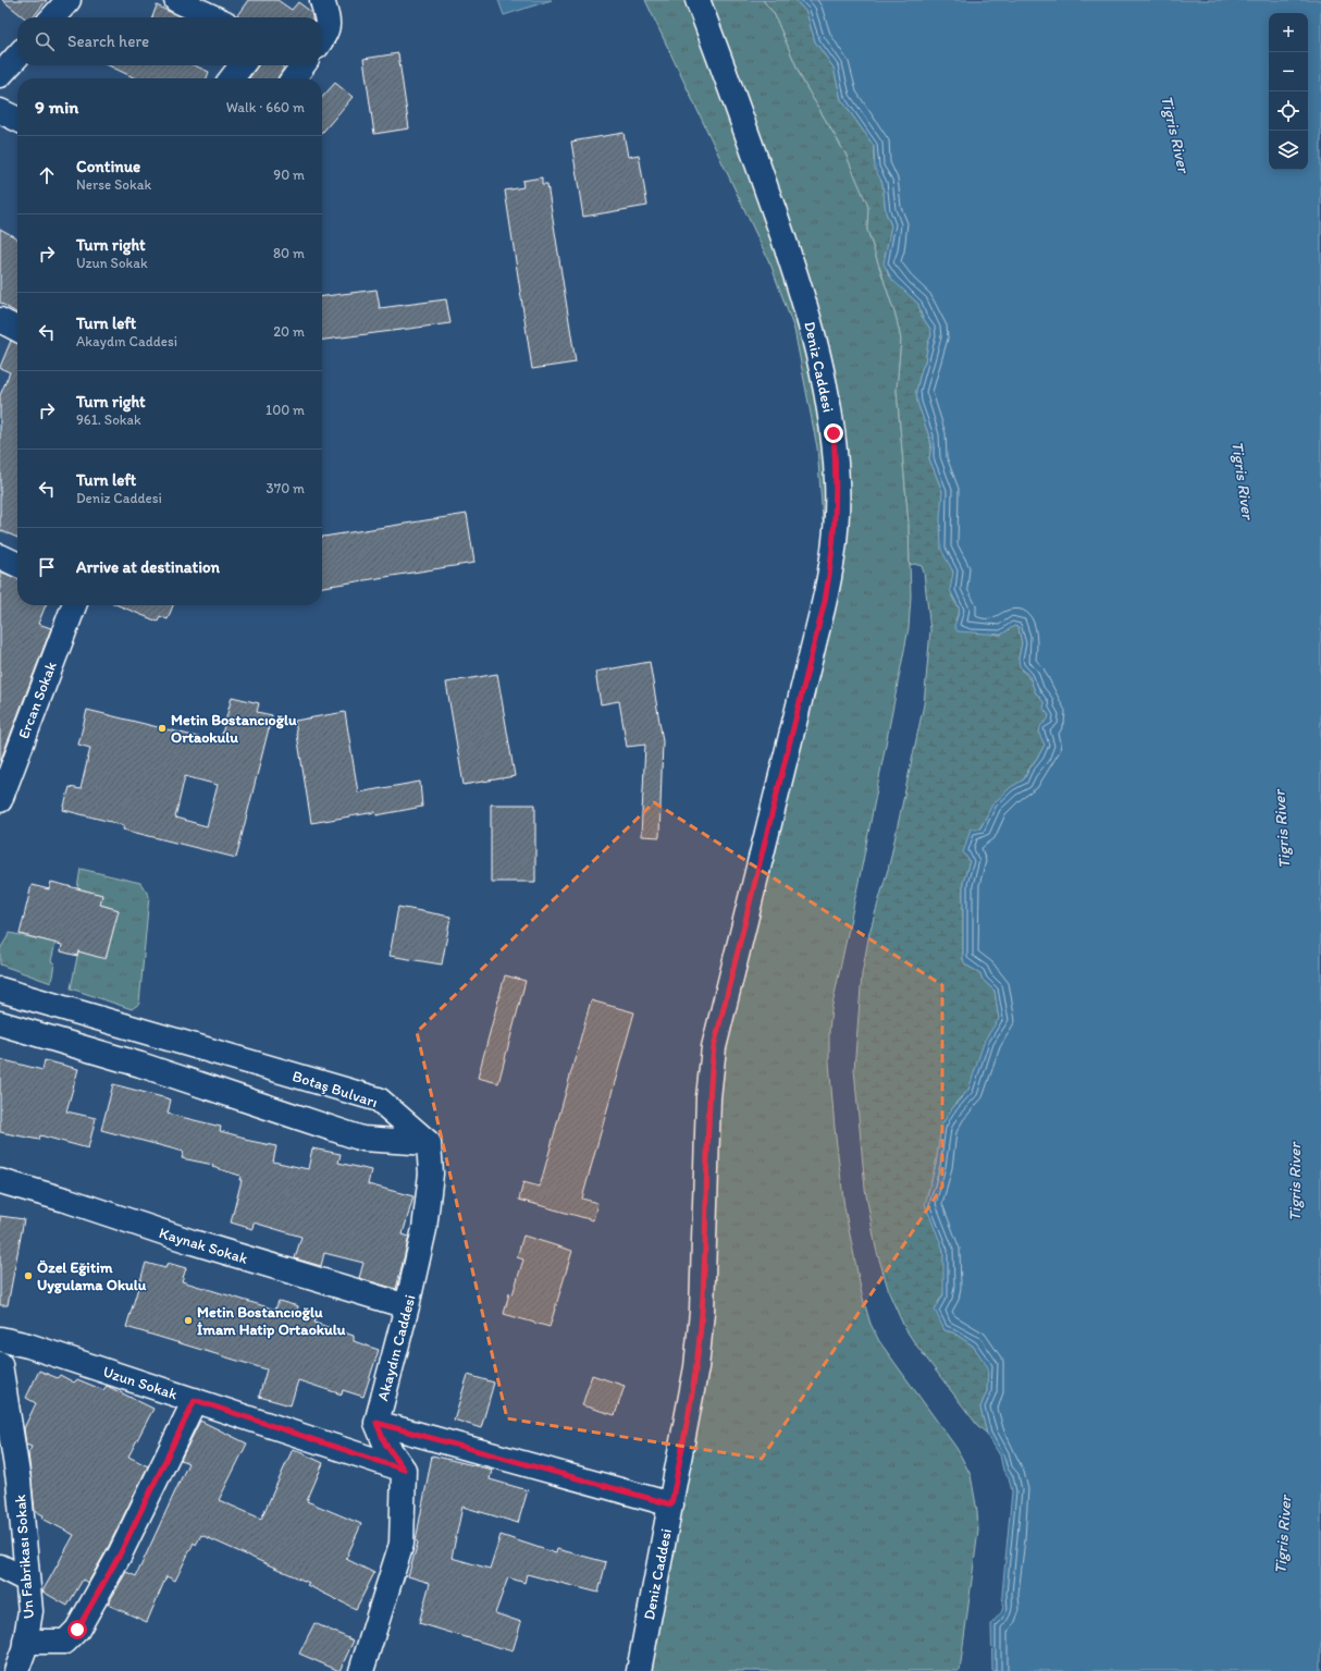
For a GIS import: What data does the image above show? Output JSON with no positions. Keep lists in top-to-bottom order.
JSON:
{
  "streets": {
    "street": [
      "Deniz Caddesi",
      "Ercan Sokak",
      "Botaş Bulvarı",
      "Kaynak Sokak",
      "Akaydın Caddesi",
      "Uzun Sokak",
      "Un Fabrikası Sokak"
    ]
  },
  "crossings": [
    ["Botaş Bulvarı", "Akaydın Caddesi"],
    ["Kaynak Sokak", "Akaydın Caddesi"],
    ["Akaydın Caddesi", "Uzun Sokak"]
  ],
  "water": ["Tigris River"],
  "places": ["Metin Bostancıoğlu Ortaokulu", "Özel Eğitim Uygulama Okulu", "Metin Bostancıoğlu İmam Hatip Ortaokulu"],
  "page": {
    "map_buttons": ["+", "−"],
    "search": "Search here",
    "heading": ["9 min", "Walk · 660 m"],
    "list": [
      ["Continue", "Nerse Sokak", "90 m"],
      ["Turn right", "Uzun Sokak", "80 m"],
      ["Turn left", "Akaydın Caddesi", "20 m"],
      ["Turn right", "961. Sokak", "100 m"],
      ["Turn left", "Deniz Caddesi", "370 m"],
      "Arrive at destination"
    ]
  }
}
